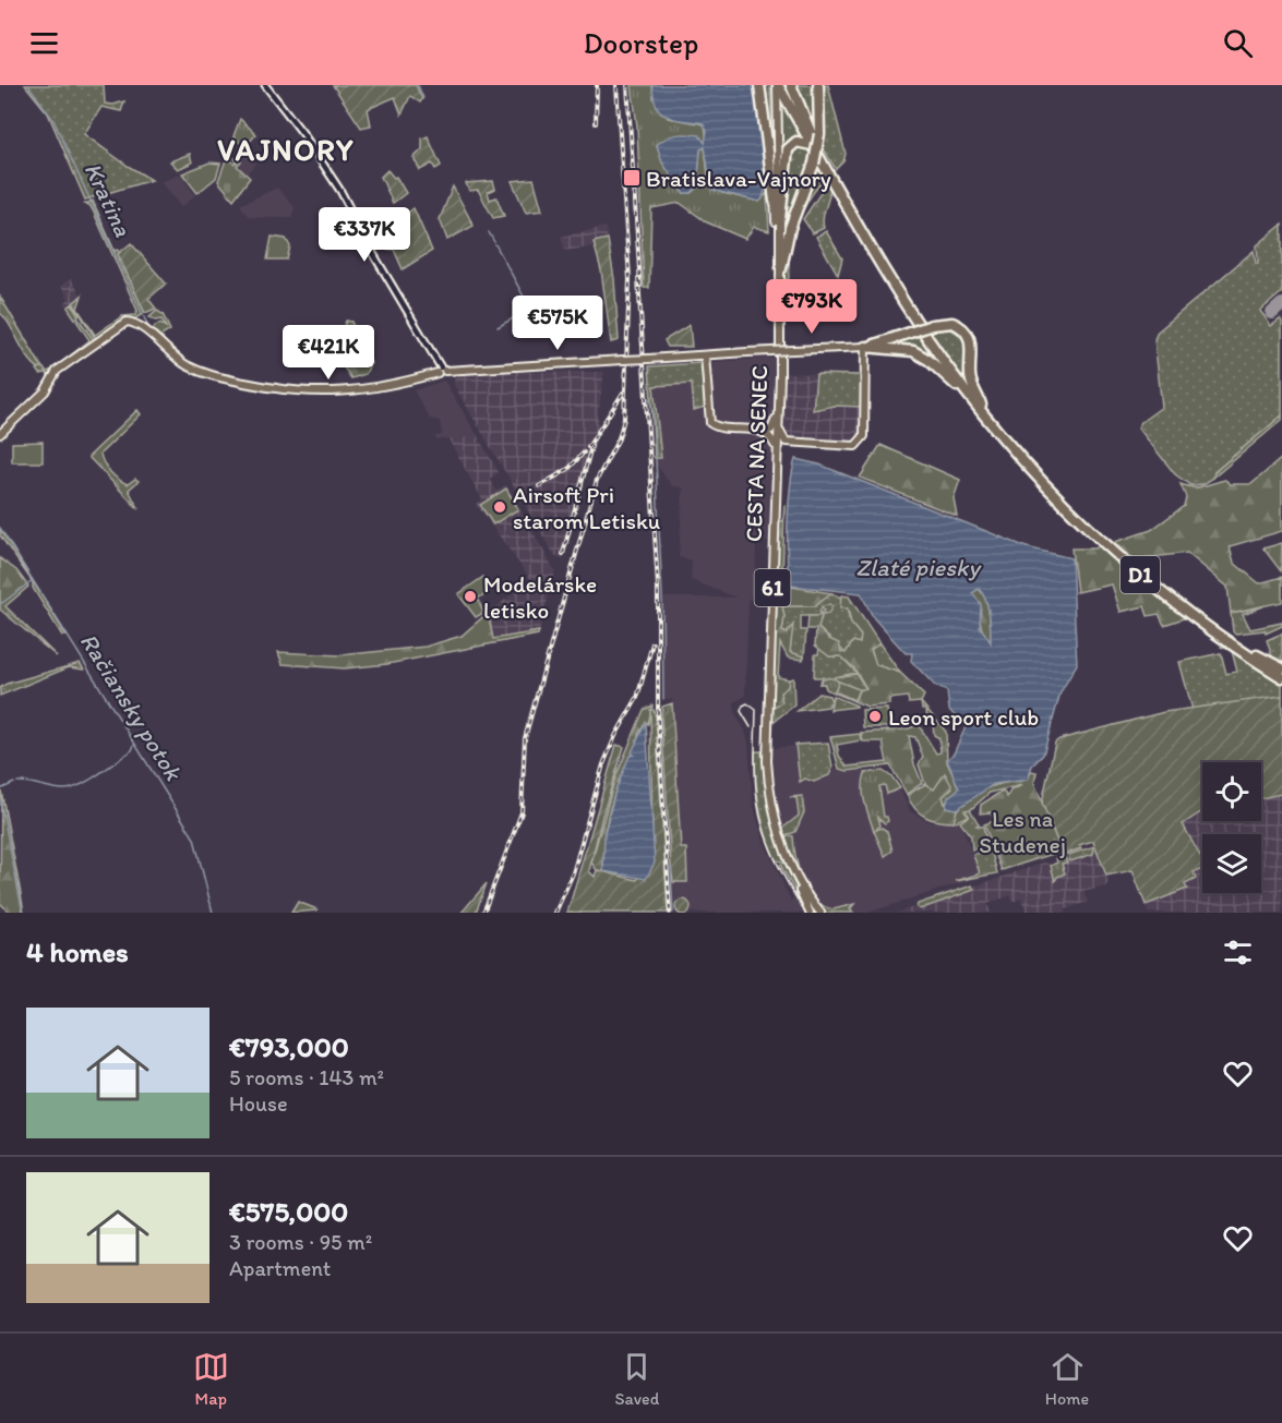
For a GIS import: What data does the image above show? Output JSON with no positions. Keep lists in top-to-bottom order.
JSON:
{
  "streets": {
    "highway": ["D1"],
    "main road": ["CESTA NA SENEC", "61"]
  },
  "crossings": [
    ["CESTA NA SENEC", "D1"]
  ],
  "districts": ["VAJNORY"],
  "water": ["Kratina", "Zlaté piesky", "Račiansky potok"],
  "parks": ["Les na Studenej"],
  "places": {
    "transit": ["Bratislava-Vajnory"],
    "other": ["Airsoft Pri starom Letisku", "Modelárske letisko", "Leon sport club"]
  },
  "page": {
    "header": "Doorstep",
    "price": [
      "€337K",
      "€793K",
      "€575K",
      "€421K"
    ],
    "heading": "4 homes",
    "list": [
      {
        "name": "€793,000",
        "note": "5 rooms · 143 m² · House"
      },
      {
        "name": "€575,000",
        "note": "3 rooms · 95 m² · Apartment"
      }
    ],
    "tabs": ["Map", "Saved", "Home"]
  }
}
